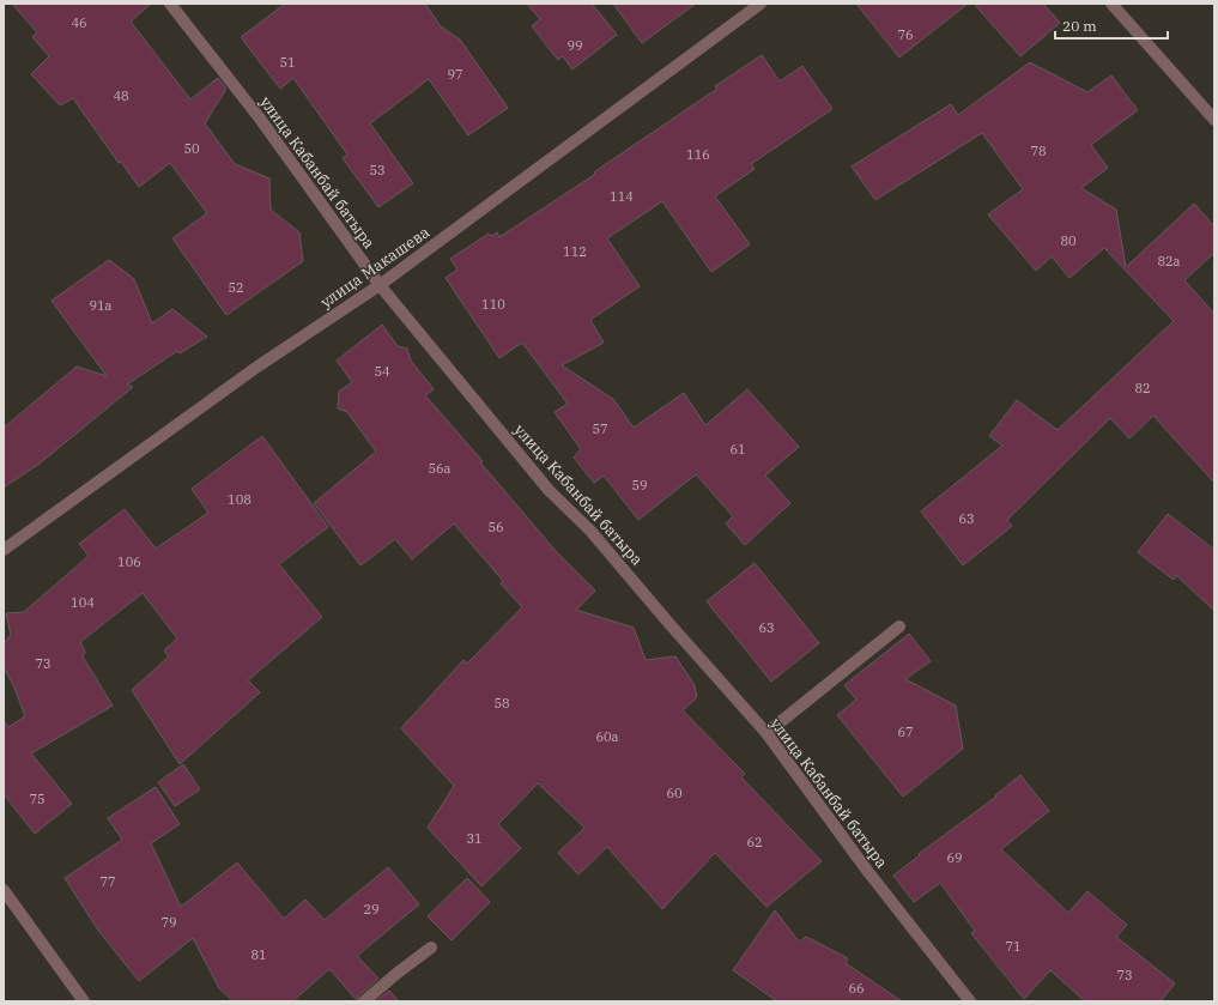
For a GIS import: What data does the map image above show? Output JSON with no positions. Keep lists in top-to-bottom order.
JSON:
{
  "streets": {
    "street": ["улица Кабанбай батыра", "улица Макашева"]
  },
  "crossings": [
    ["улица Кабанбай батыра", "улица Макашева"]
  ],
  "house_numbers": [
    "46",
    "76",
    "99",
    "51",
    "97",
    "48",
    "50",
    "78",
    "116",
    "53",
    "114",
    "80",
    "112",
    "82а",
    "52",
    "110",
    "91а",
    "54",
    "82",
    "57",
    "61",
    "56а",
    "59",
    "108",
    "63",
    "56",
    "106",
    "104",
    "63",
    "73",
    "58",
    "67",
    "60а",
    "60",
    "75",
    "31",
    "62",
    "69",
    "77",
    "29",
    "79",
    "71",
    "81",
    "73",
    "66"
  ],
  "scale_bar": "20 m"
}
